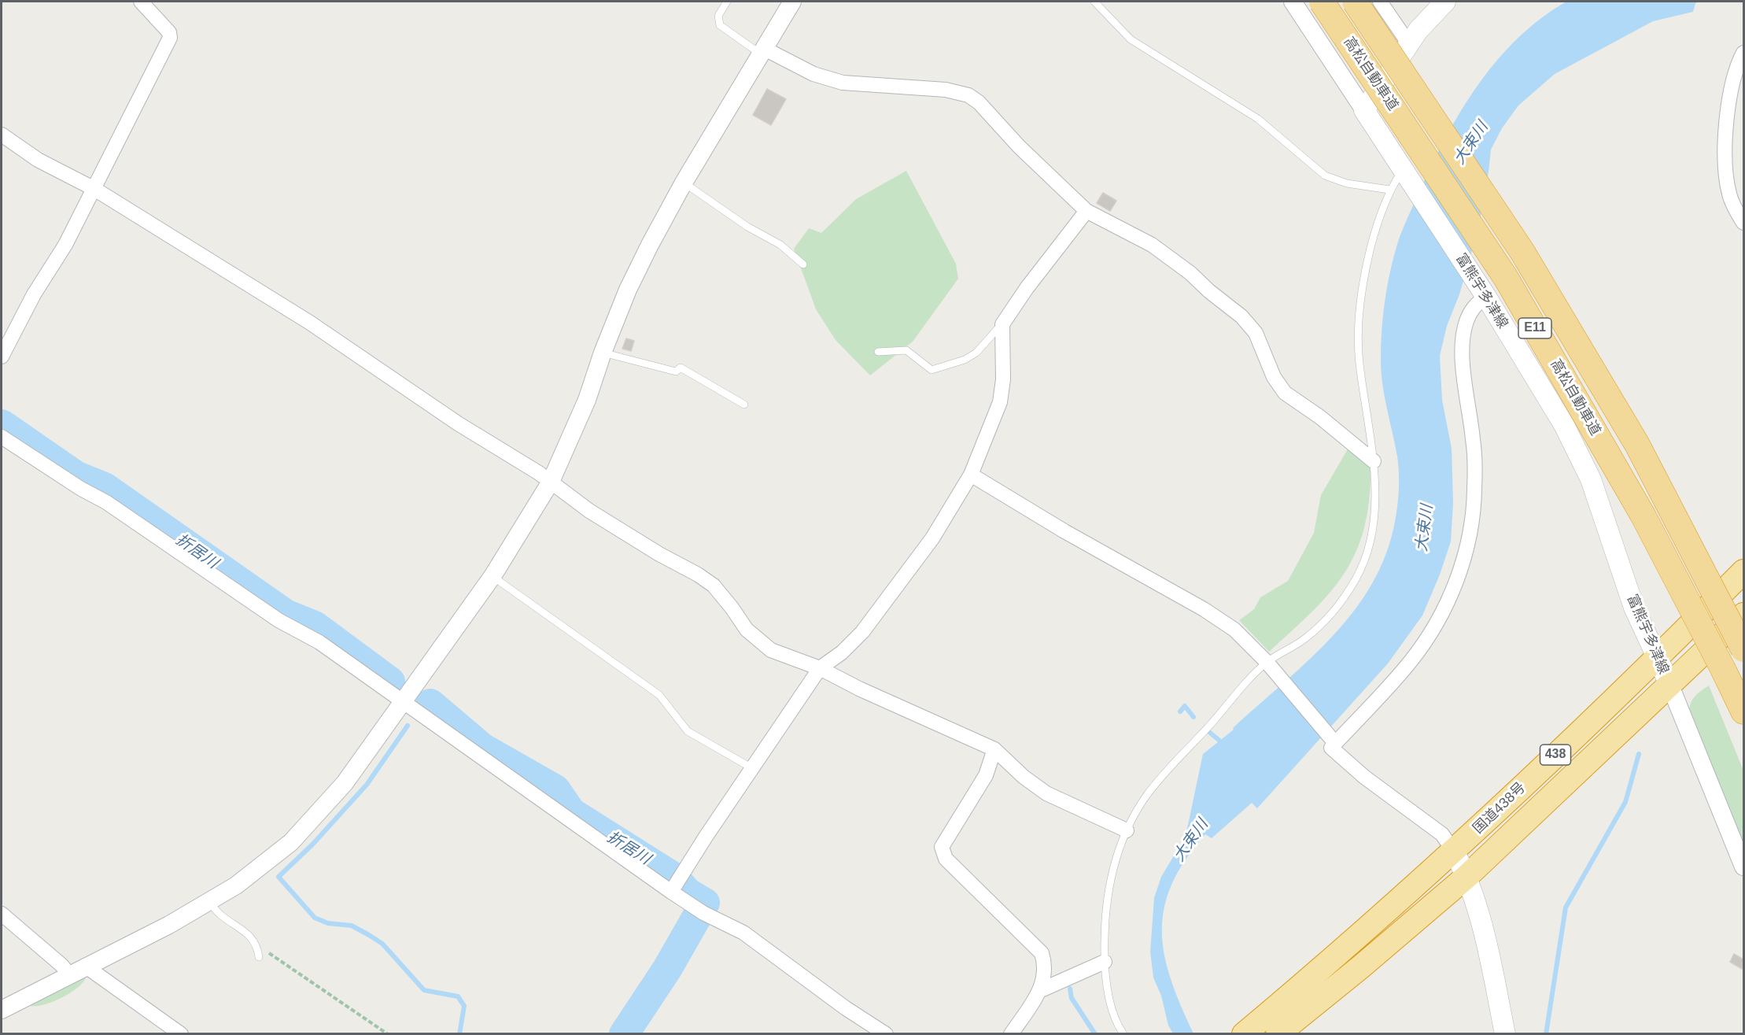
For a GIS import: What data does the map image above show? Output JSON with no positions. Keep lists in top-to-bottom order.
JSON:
{
  "streets": {
    "highway": [
      "高松自動車道",
      "E11",
      "438",
      "国道438号"
    ],
    "main road": ["富熊宇多津線"]
  },
  "crossings": [
    ["富熊宇多津線", "国道438号"]
  ],
  "water": ["大束川", "折居川"]
}
